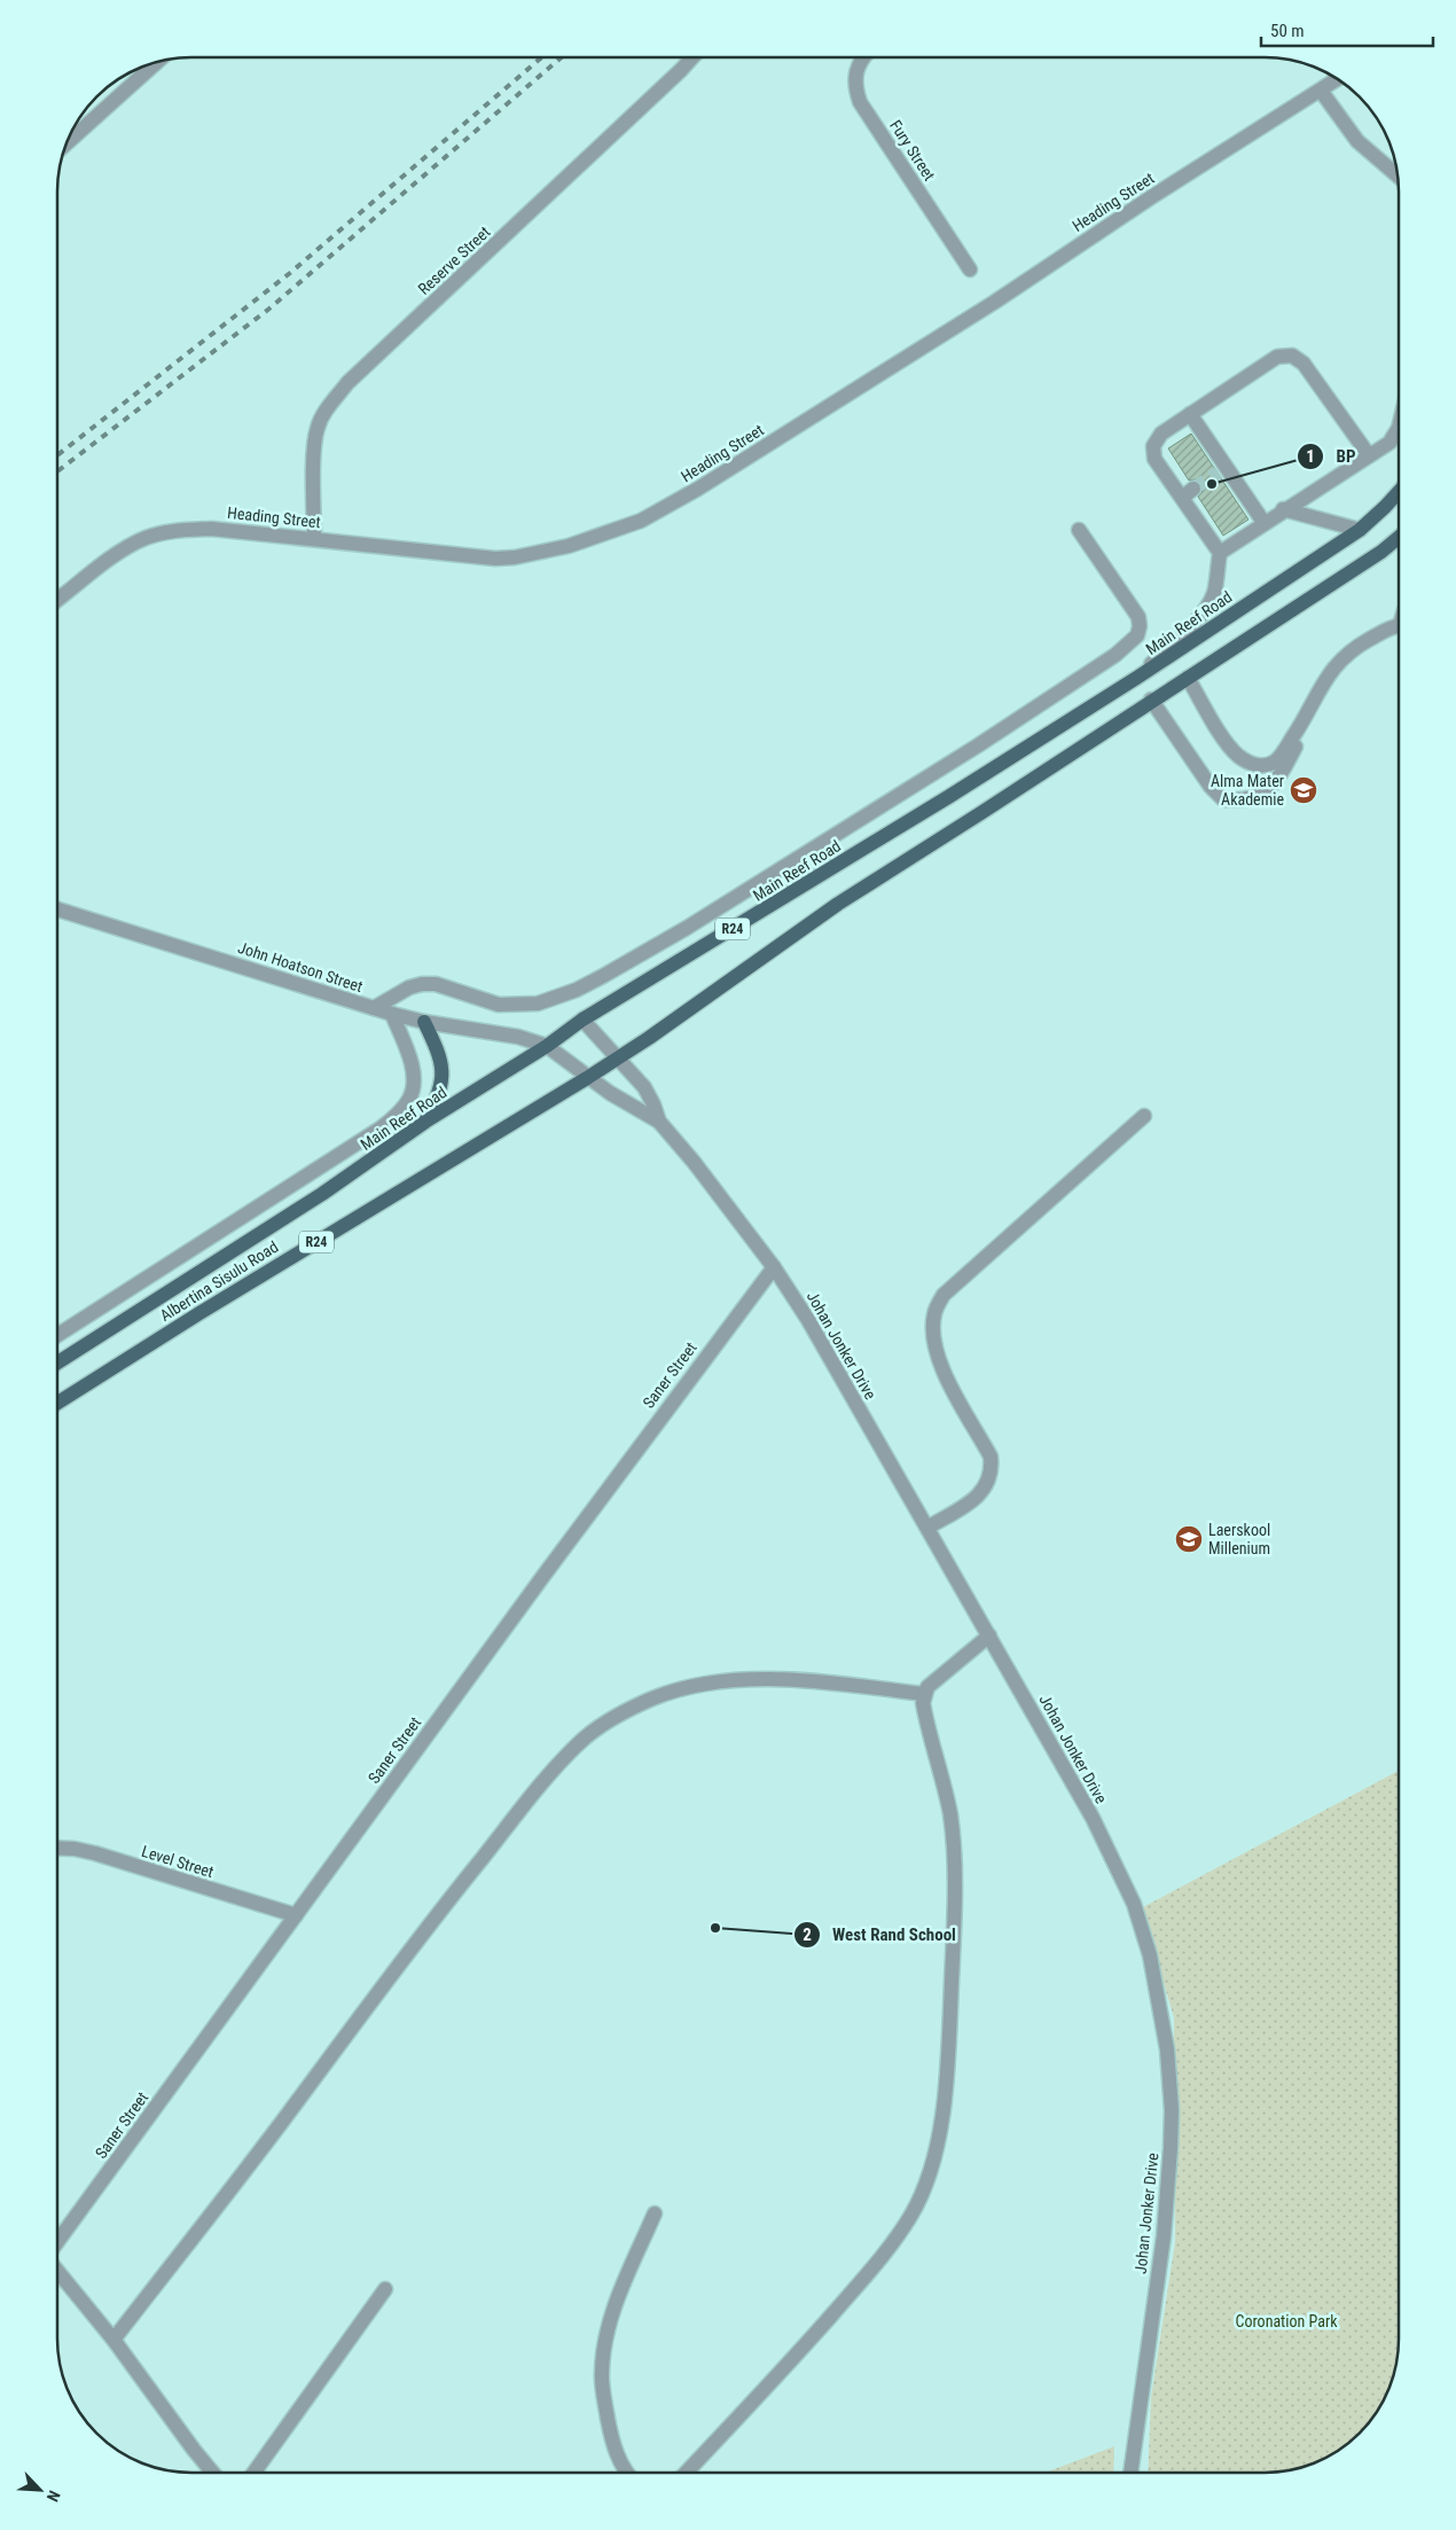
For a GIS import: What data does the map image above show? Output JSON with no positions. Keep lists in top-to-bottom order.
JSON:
{
  "streets": {
    "main road": ["Main Reef Road", "R24", "Albertina Sisulu Road"],
    "street": [
      "Fury Street",
      "Heading Street",
      "Reserve Street",
      "John Hoatson Street",
      "Johan Jonker Drive",
      "Saner Street",
      "Level Street"
    ]
  },
  "crossings": [
    ["Heading Street", "Reserve Street"],
    ["Main Reef Road", "John Hoatson Street"],
    ["Main Reef Road", "Johan Jonker Drive"],
    ["R24", "Albertina Sisulu Road"],
    ["R24", "Johan Jonker Drive"],
    ["John Hoatson Street", "Johan Jonker Drive"],
    ["Albertina Sisulu Road", "Johan Jonker Drive"],
    ["Johan Jonker Drive", "Saner Street"],
    ["Saner Street", "Level Street"]
  ],
  "parks": ["Coronation Park"],
  "places": {
    "other": ["BP", "West Rand School"],
    "school or university": ["Alma Mater Akademie", "Laerskool Millenium"]
  },
  "scale_bar": "50 m",
  "north": "bottom right"
}
